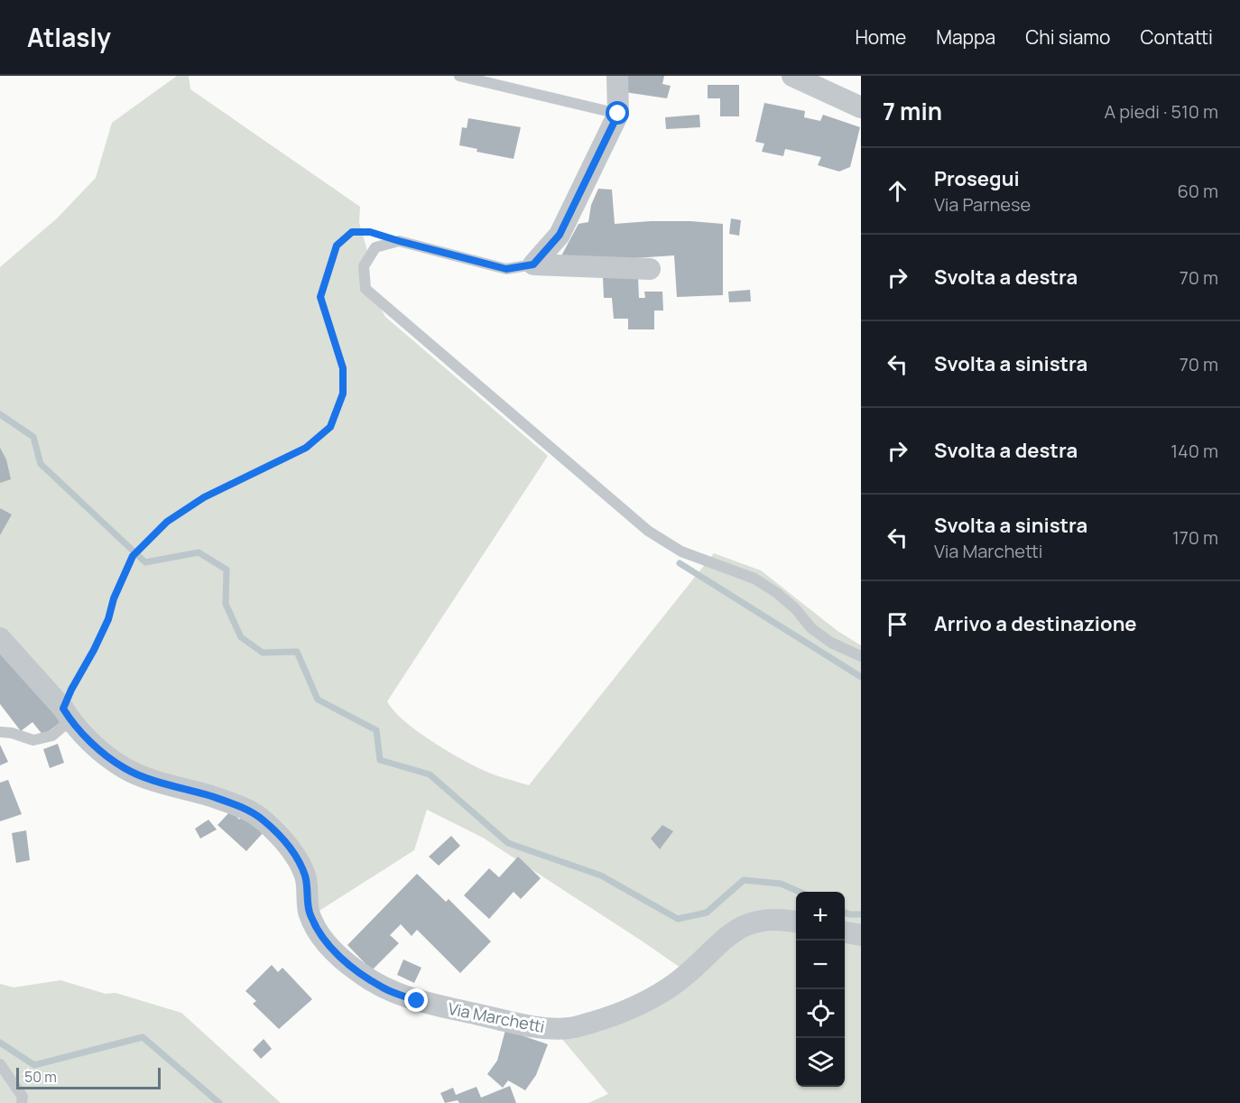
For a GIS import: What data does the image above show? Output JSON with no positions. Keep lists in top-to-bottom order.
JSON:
{
  "streets": {
    "street": ["Via Marchetti"]
  },
  "scale_bar": "50 m",
  "page": {
    "header": "Atlasly",
    "nav": [
      "Home",
      "Mappa",
      "Chi siamo",
      "Contatti"
    ],
    "heading": ["7 min", "A piedi · 510 m"],
    "list": [
      ["Prosegui", "Via Parnese", "60 m"],
      ["Svolta a destra", "70 m"],
      ["Svolta a sinistra", "70 m"],
      ["Svolta a destra", "140 m"],
      ["Svolta a sinistra", "Via Marchetti", "170 m"],
      "Arrivo a destinazione"
    ],
    "map_buttons": ["+", "−"],
    "scale": "50 m"
  }
}
